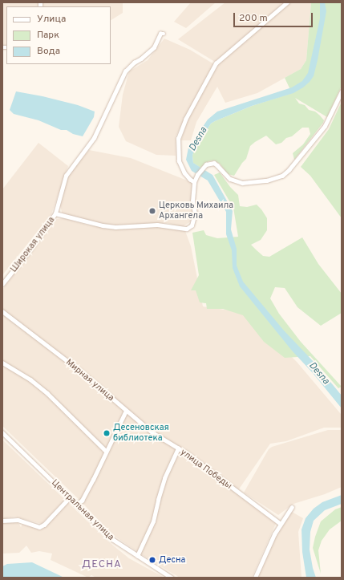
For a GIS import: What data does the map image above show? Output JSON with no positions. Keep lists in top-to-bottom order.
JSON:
{
  "streets": {
    "street": [
      "Широкая улица",
      "Мирная улица",
      "улица Победы",
      "Центральная улица"
    ]
  },
  "crossings": [
    ["Мирная улица", "улица Победы"],
    ["улица Победы", "Центральная улица"]
  ],
  "districts": ["ДЕСНА"],
  "water": ["Desna"],
  "places": ["Церковь Михаила Архангела", "Десеновская библиотека", "Десна"],
  "legend": ["Улица", "Парк", "Вода"],
  "scale_bar": "200 m"
}
